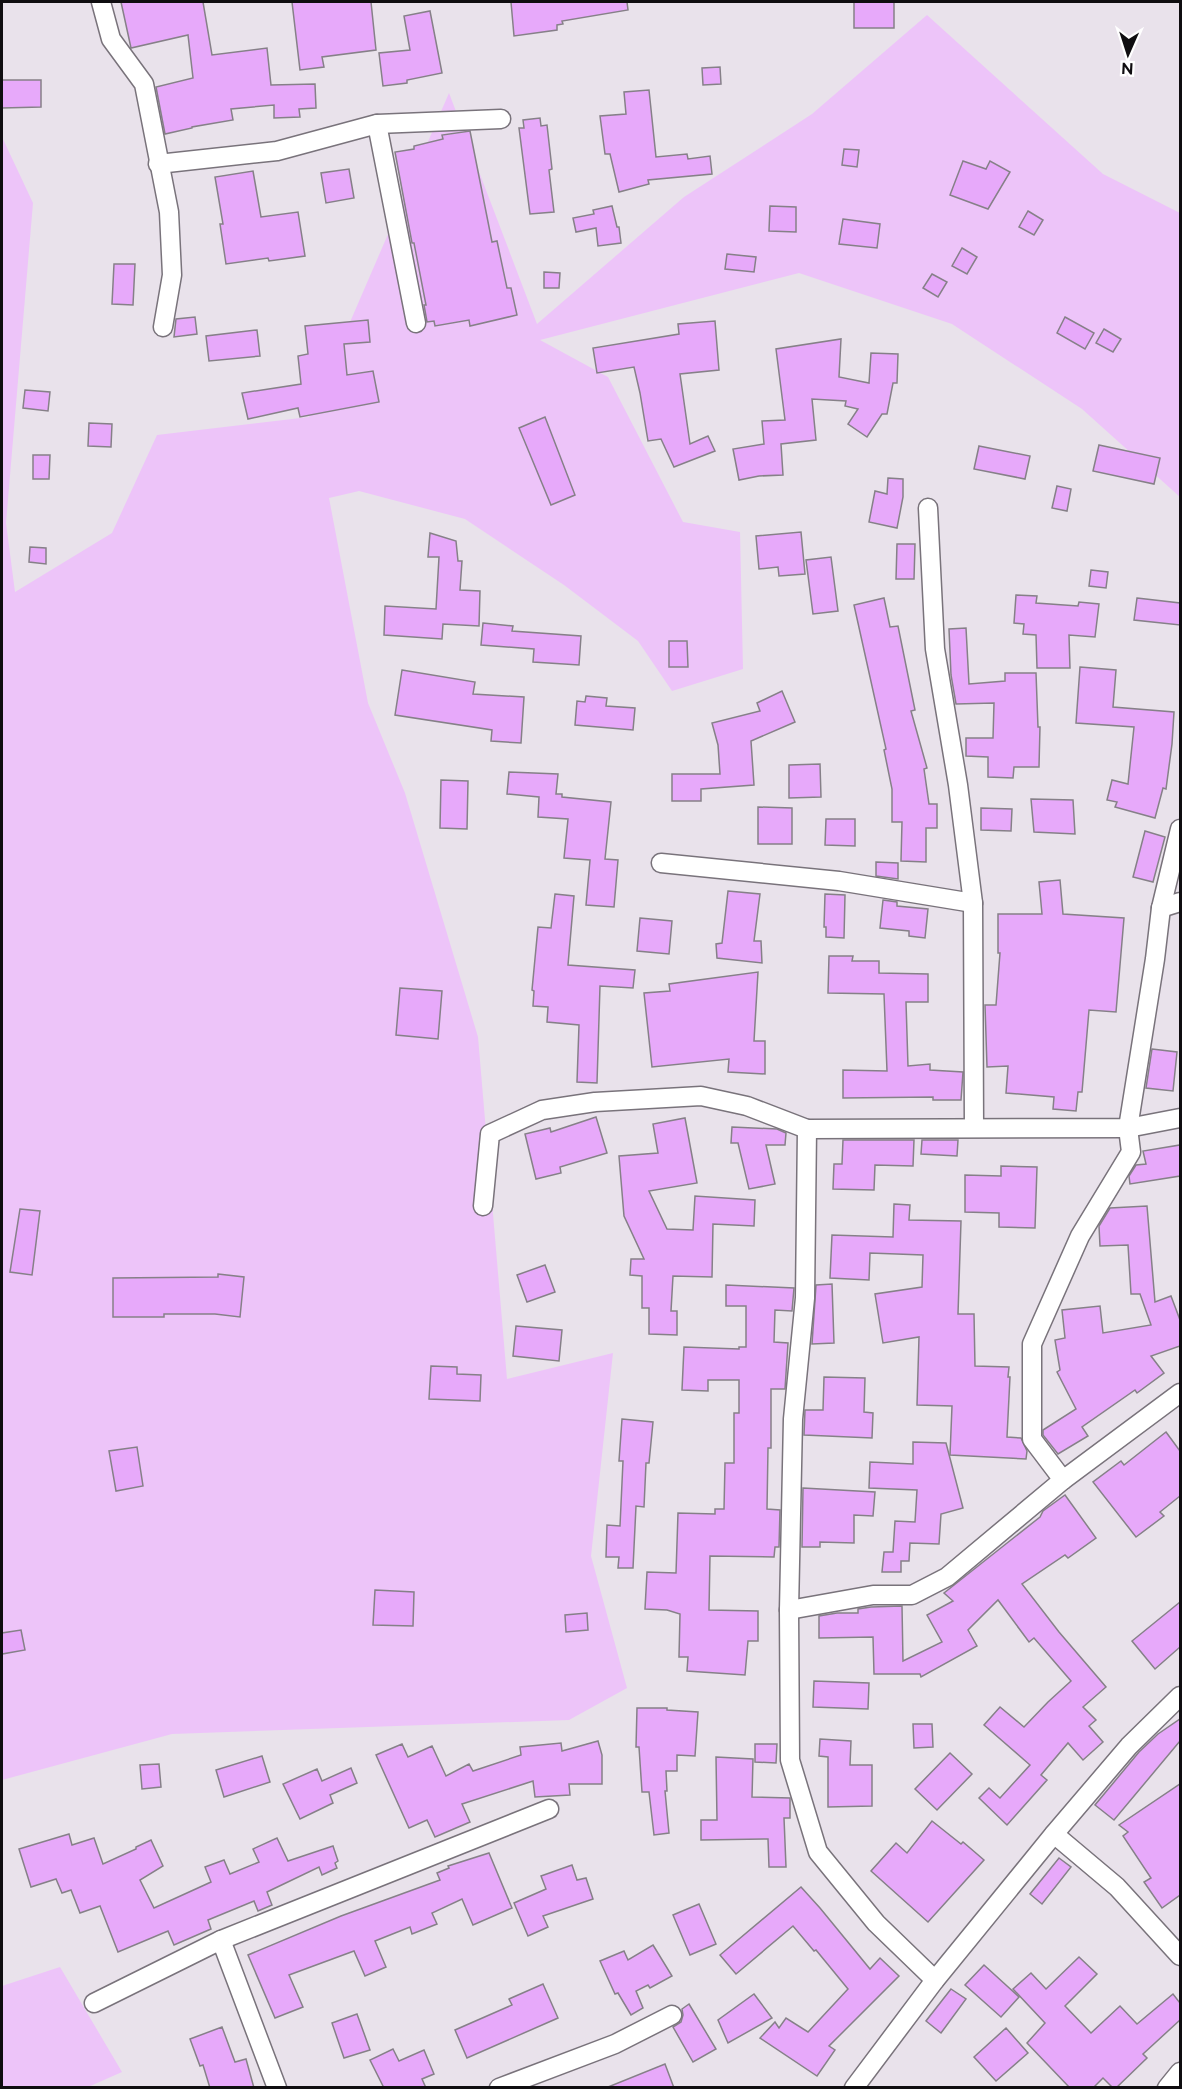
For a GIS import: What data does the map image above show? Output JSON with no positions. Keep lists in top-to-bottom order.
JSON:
{
  "north": "bottom"
}
